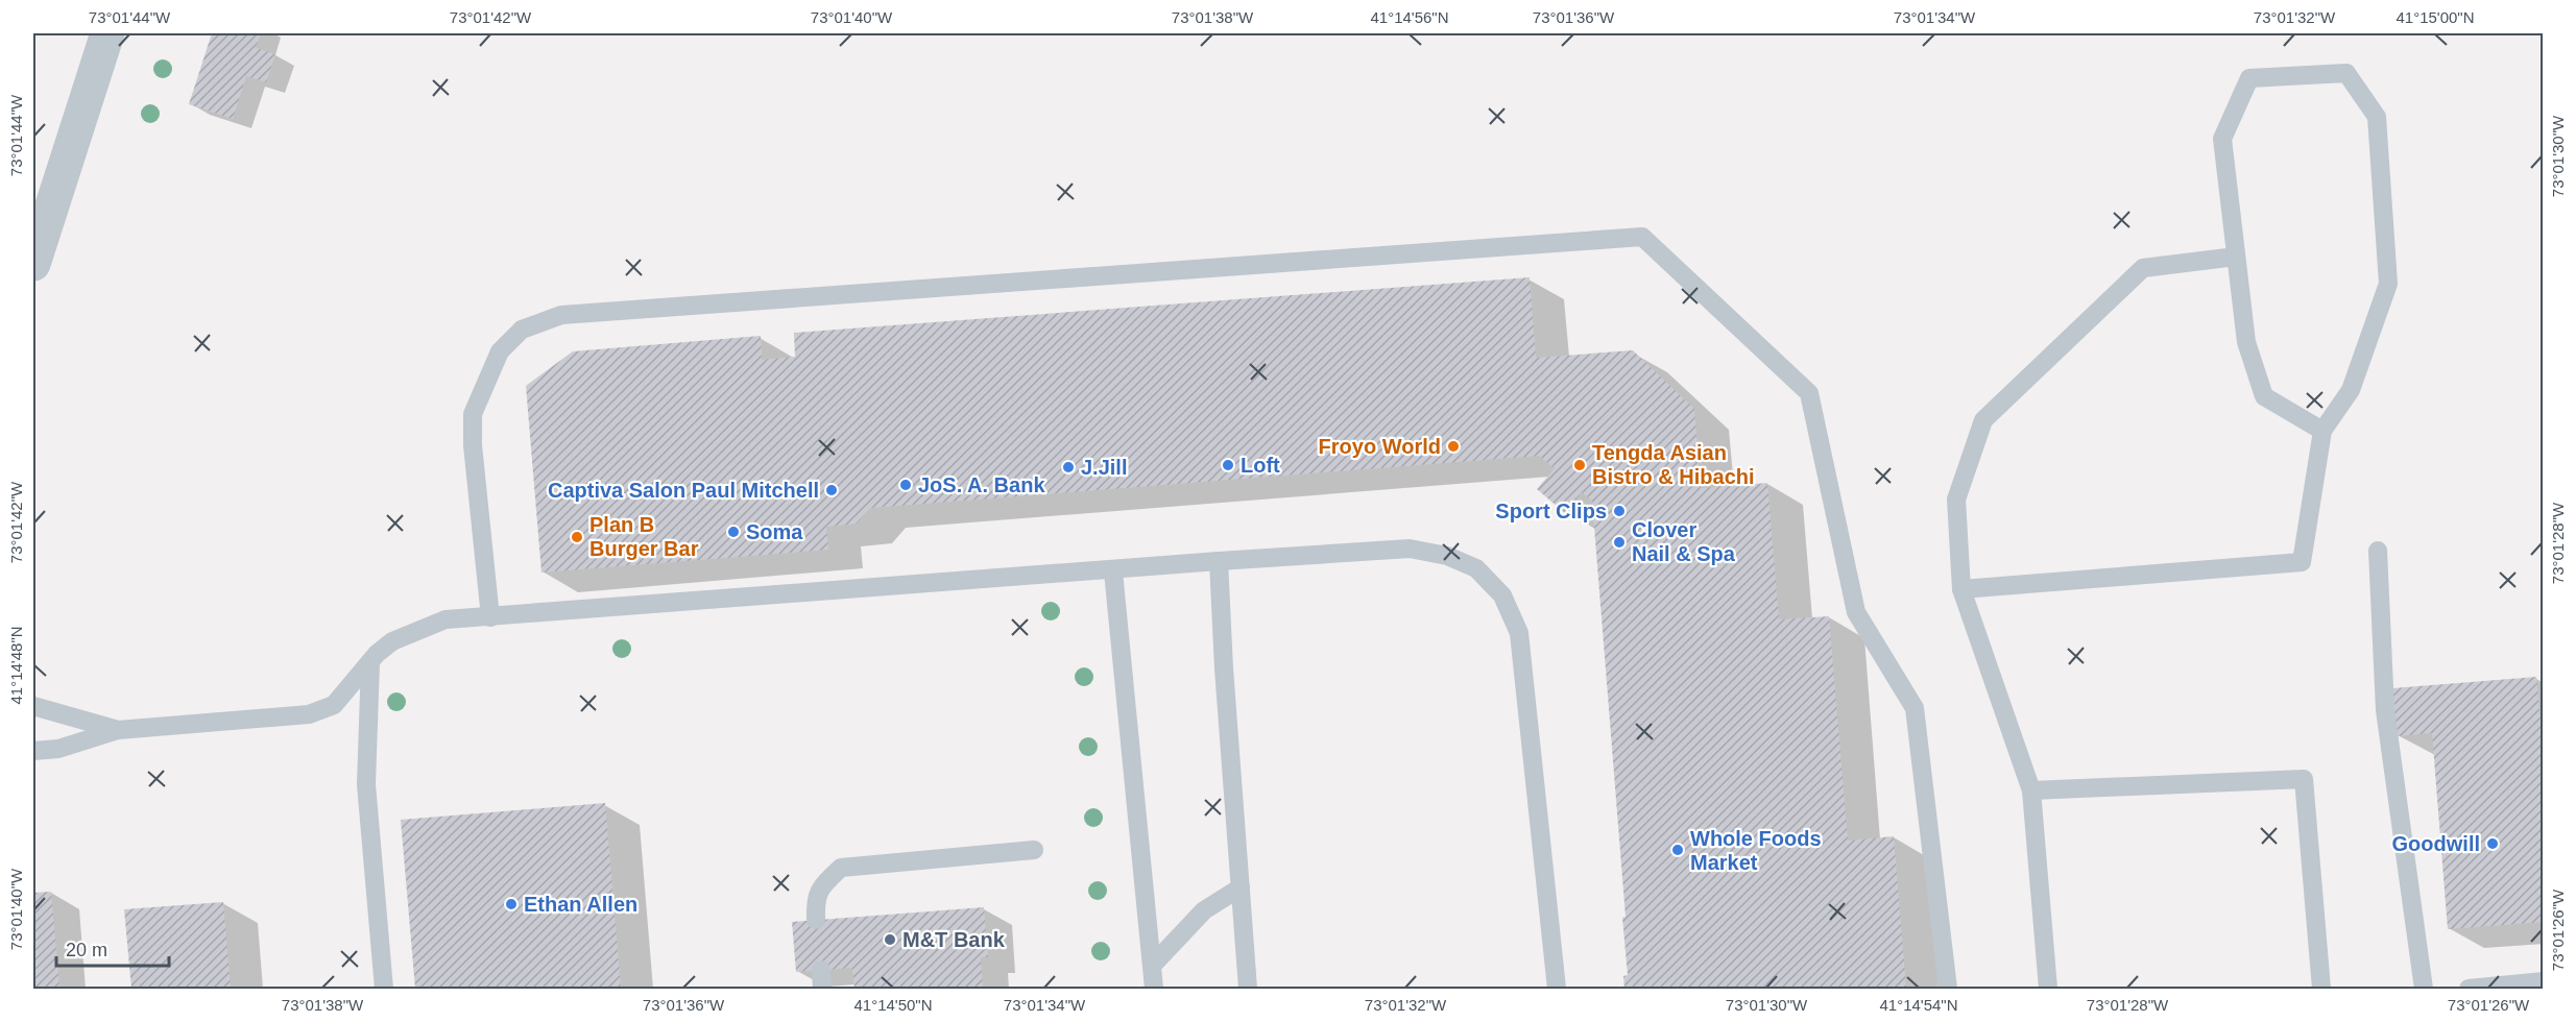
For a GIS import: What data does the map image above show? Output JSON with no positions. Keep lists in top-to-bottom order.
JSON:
{
  "places": [
    "Froyo World",
    "Loft",
    "Tengda Asian Bistro & Hibachi",
    "J.Jill",
    "JoS. A. Bank",
    "Captiva Salon Paul Mitchell",
    "Sport Clips",
    "Soma",
    "Plan B Burger Bar",
    "Clover Nail & Spa",
    "Goodwill",
    "Whole Foods Market",
    "Ethan Allen",
    "M&T Bank"
  ],
  "scale_bar": "20 m",
  "coordinates": [
    "73°01'44\"W",
    "73°01'42\"W",
    "73°01'40\"W",
    "73°01'38\"W",
    "41°14'56\"N",
    "73°01'36\"W",
    "73°01'34\"W",
    "73°01'32\"W",
    "41°15'00\"N",
    "73°01'30\"W",
    "73°01'28\"W",
    "41°14'48\"N",
    "73°01'26\"W",
    "41°14'50\"N",
    "41°14'54\"N"
  ]
}
